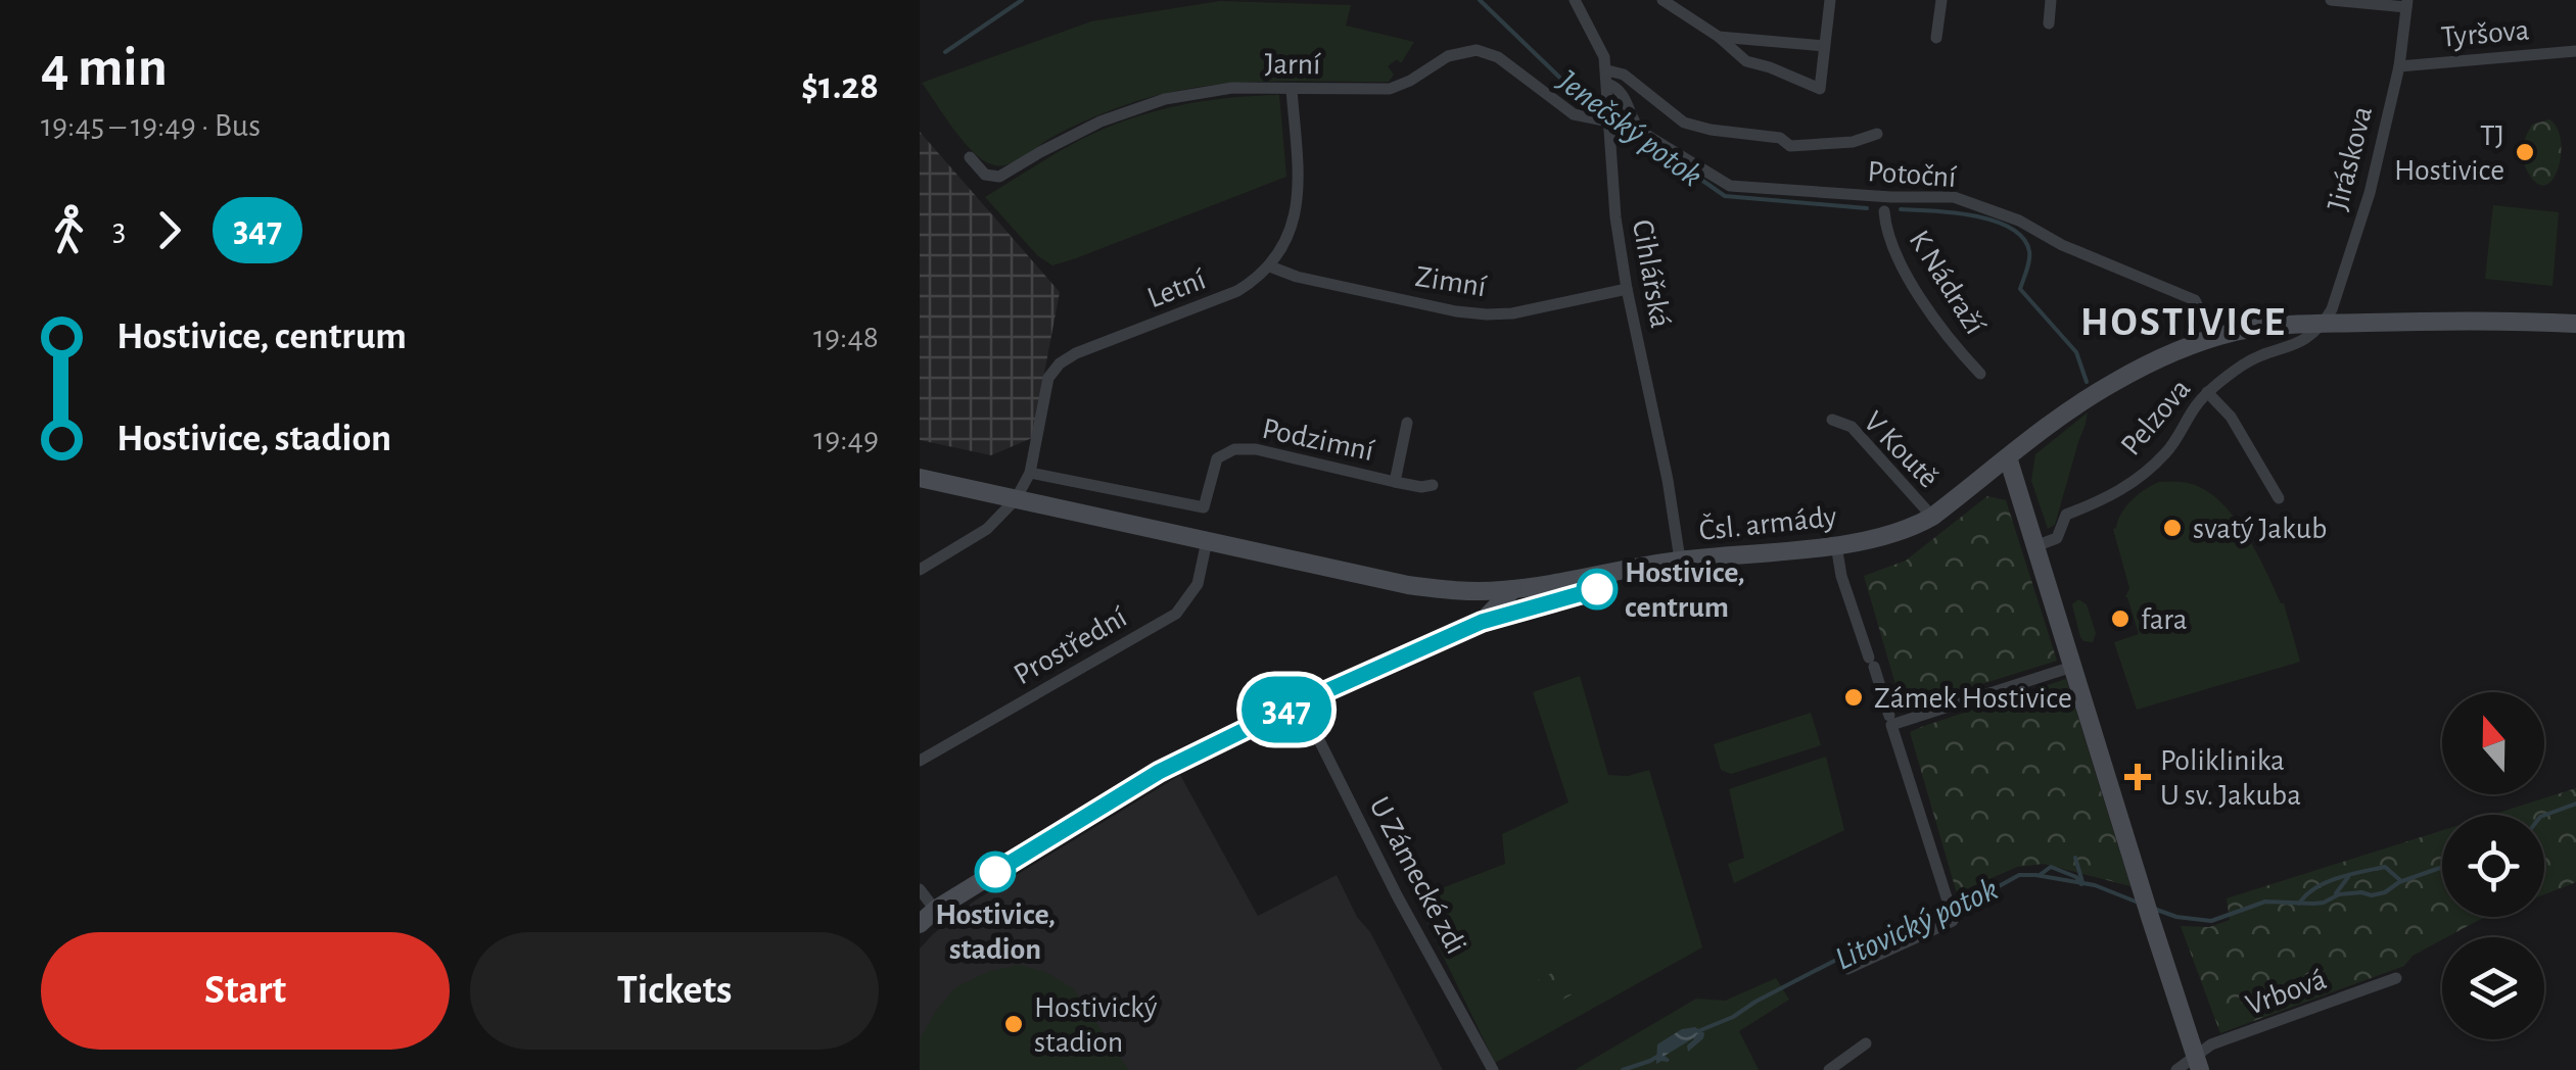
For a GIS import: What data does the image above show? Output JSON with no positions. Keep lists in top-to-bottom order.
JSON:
{
  "streets": {
    "main road": ["Čsl. armády"],
    "street": [
      "Tyršova",
      "Jarní",
      "Jiráskova",
      "Potoční",
      "Cihlářská",
      "Zimní",
      "K Nádraží",
      "Letní",
      "Pelzova",
      "Podzimní",
      "V Koutě",
      "Prostřední",
      "U Zámecké zdi",
      "Vrbová"
    ]
  },
  "crossings": [
    ["Tyršova", "Jiráskova"],
    ["Jarní", "Cihlářská"],
    ["Jarní", "Letní"],
    ["Jiráskova", "Pelzova"],
    ["Jiráskova", "Čsl. armády"],
    ["Potoční", "Cihlářská"],
    ["Potoční", "Čsl. armády"],
    ["Cihlářská", "Zimní"],
    ["Cihlářská", "Čsl. armády"],
    ["Zimní", "Letní"],
    ["Letní", "Podzimní"],
    ["Letní", "Čsl. armády"],
    ["Pelzova", "Čsl. armády"],
    ["V Koutě", "Čsl. armády"],
    ["Čsl. armády", "Prostřední"]
  ],
  "districts": ["HOSTIVICE"],
  "water": ["Jenečský potok", "Litovický potok"],
  "places": {
    "other": [
      "TJ Hostivice",
      "svatý Jakub",
      "Hostivice, centrum",
      "fara",
      "Zámek Hostivice",
      "Hostivice, stadion",
      "Hostivický stadion"
    ],
    "health": ["Poliklinika U sv. Jakuba"]
  },
  "lines": ["bus line 347"],
  "north": "top",
  "page": {
    "heading": ["4 min", "19:45 – 19:49 · Bus", "$1.28"],
    "on_map": "347",
    "legs": ["3", "347"],
    "list": [
      {
        "name": "Hostivice, centrum",
        "value": "19:48"
      },
      {
        "name": "Hostivice, stadion",
        "value": "19:49"
      }
    ],
    "buttons": ["Start", "Tickets"]
  }
}
